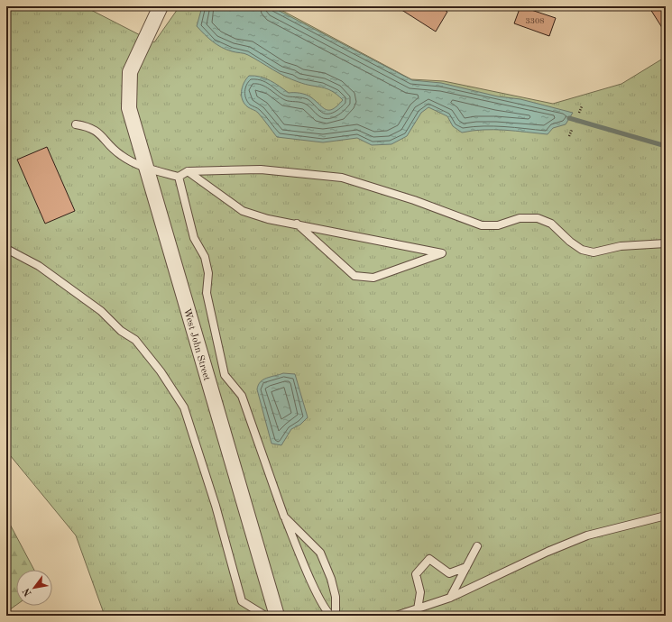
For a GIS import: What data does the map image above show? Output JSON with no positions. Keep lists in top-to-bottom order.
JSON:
{
  "streets": {
    "street": ["West John Street"]
  },
  "house_numbers": ["3308"],
  "north": "bottom left"
}
